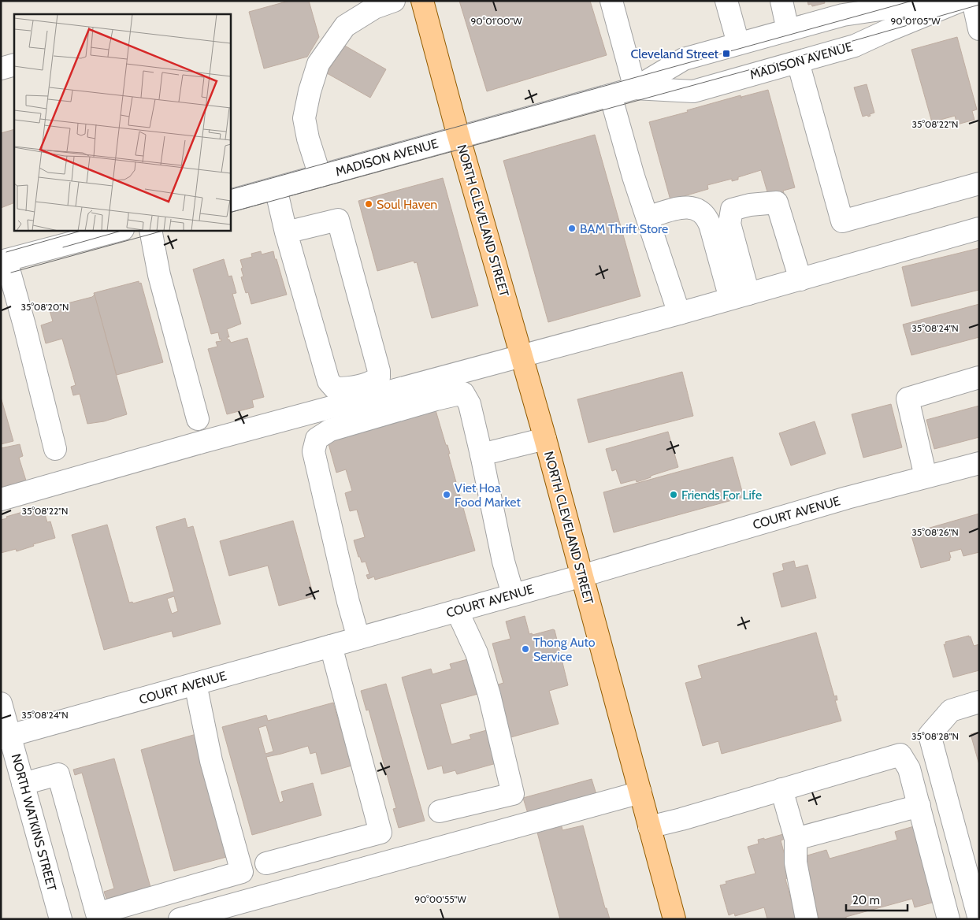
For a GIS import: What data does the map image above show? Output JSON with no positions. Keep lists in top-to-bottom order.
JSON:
{
  "streets": {
    "main road": ["NORTH CLEVELAND STREET"],
    "street": ["MADISON AVENUE", "COURT AVENUE", "NORTH WATKINS STREET"]
  },
  "crossings": [
    ["MADISON AVENUE", "NORTH CLEVELAND STREET"],
    ["NORTH CLEVELAND STREET", "COURT AVENUE"],
    ["COURT AVENUE", "NORTH WATKINS STREET"]
  ],
  "places": {
    "transit": ["Cleveland Street"],
    "other": [
      "Soul Haven",
      "BAM Thrift Store",
      "Viet Hoa Food Market",
      "Friends For Life",
      "Thong Auto Service"
    ]
  },
  "scale_bar": "20 m",
  "coordinates": [
    "90°01'05\"W",
    "90°01'00\"W",
    "35°08'22\"N",
    "35°08'20\"N",
    "35°08'24\"N",
    "35°08'26\"N",
    "35°08'28\"N",
    "90°00'55\"W"
  ]
}
